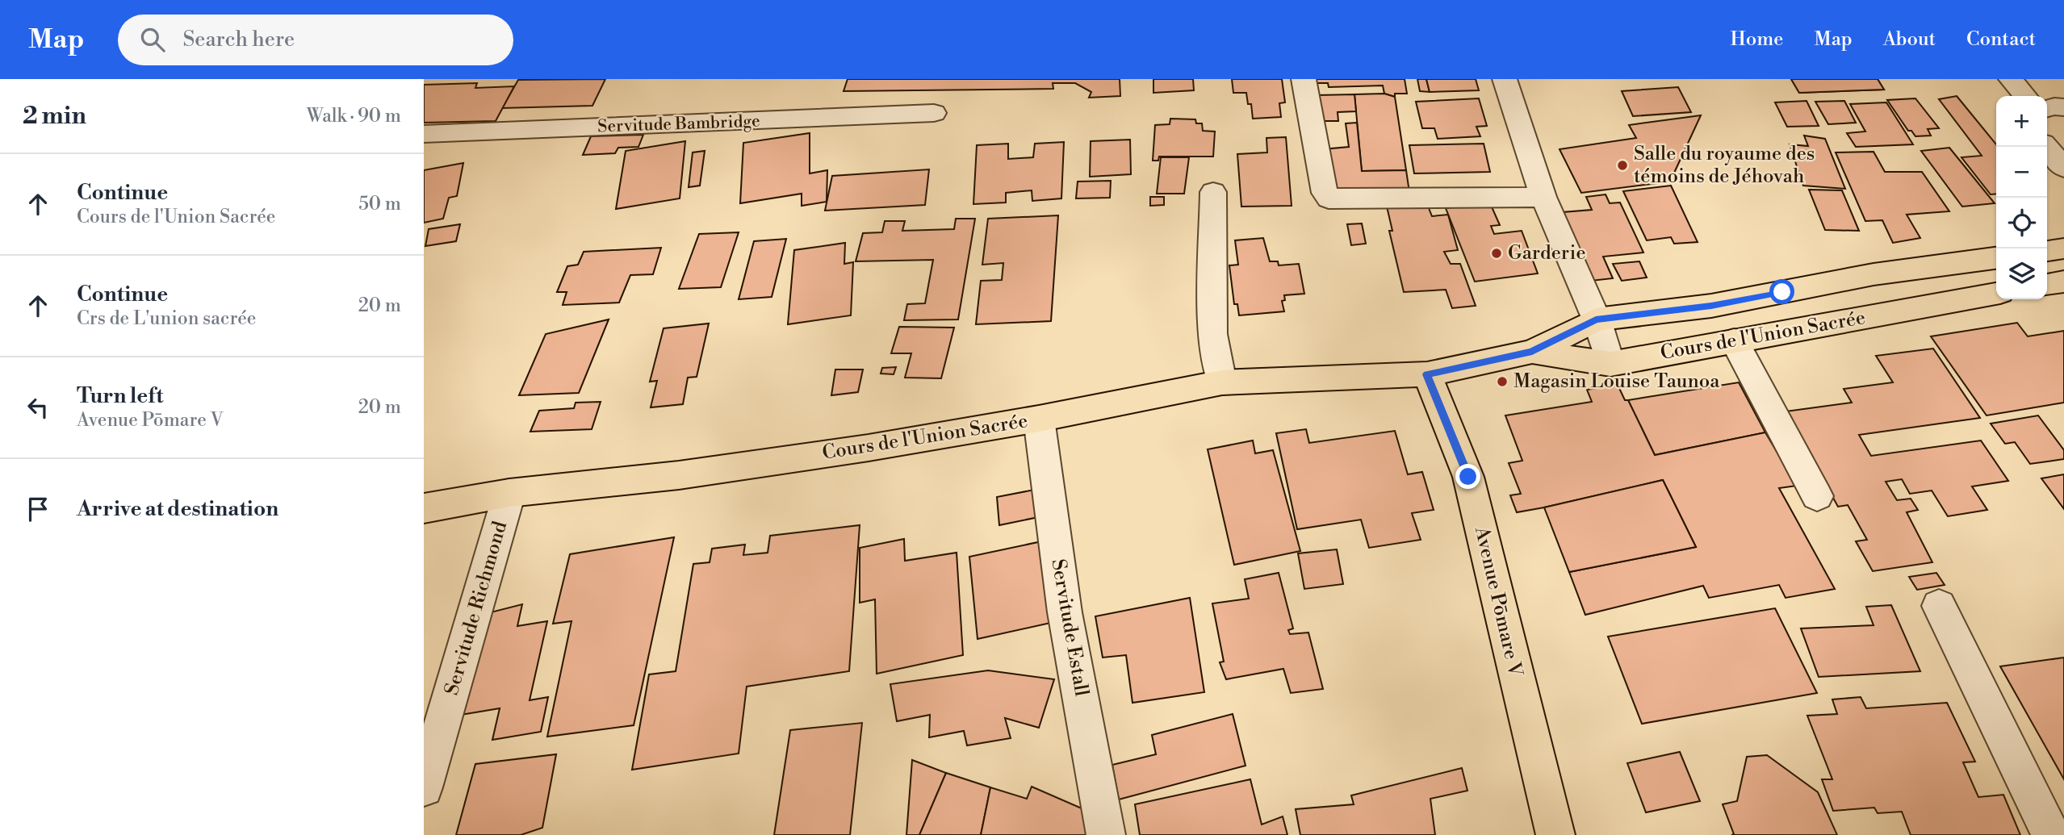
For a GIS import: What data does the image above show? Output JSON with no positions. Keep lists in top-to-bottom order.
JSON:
{
  "streets": {
    "main road": ["Cours de l'Union Sacrée", "Avenue Pōmare V"],
    "street": ["Servitude Bambridge", "Servitude Richmond", "Servitude Estall"]
  },
  "crossings": [
    ["Cours de l'Union Sacrée", "Avenue Pōmare V"],
    ["Cours de l'Union Sacrée", "Servitude Richmond"],
    ["Cours de l'Union Sacrée", "Servitude Estall"]
  ],
  "places": ["Salle du royaume des témoins de Jéhovah", "Garderie", "Magasin Louise Taunoa"],
  "page": {
    "header": "Map",
    "search": "Search here",
    "nav": [
      "Home",
      "Map",
      "About",
      "Contact"
    ],
    "heading": ["2 min", "Walk · 90 m"],
    "map_buttons": ["+", "−"],
    "list": [
      ["Continue", "Cours de l'Union Sacrée", "50 m"],
      ["Continue", "Crs de L'union sacrée", "20 m"],
      ["Turn left", "Avenue Pōmare V", "20 m"],
      "Arrive at destination"
    ]
  }
}
